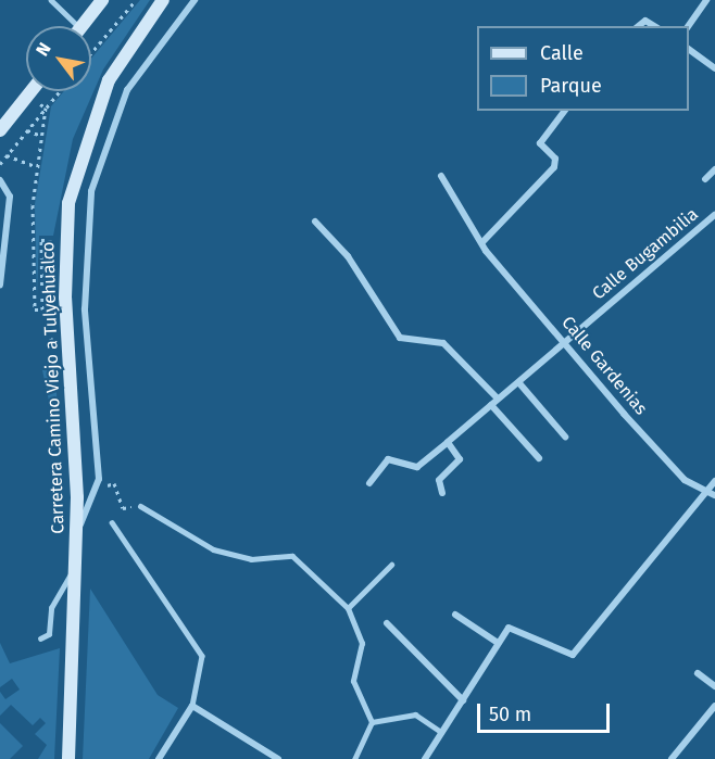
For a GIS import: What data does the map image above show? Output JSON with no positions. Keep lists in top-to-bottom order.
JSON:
{
  "streets": {
    "main road": ["Carretera Camino Viejo a Tulyehualco"],
    "street": ["Calle Bugambilia", "Calle Gardenias"]
  },
  "crossings": [
    ["Calle Bugambilia", "Calle Gardenias"]
  ],
  "legend": ["Calle", "Parque"],
  "scale_bar": "50 m",
  "north": "top left"
}
